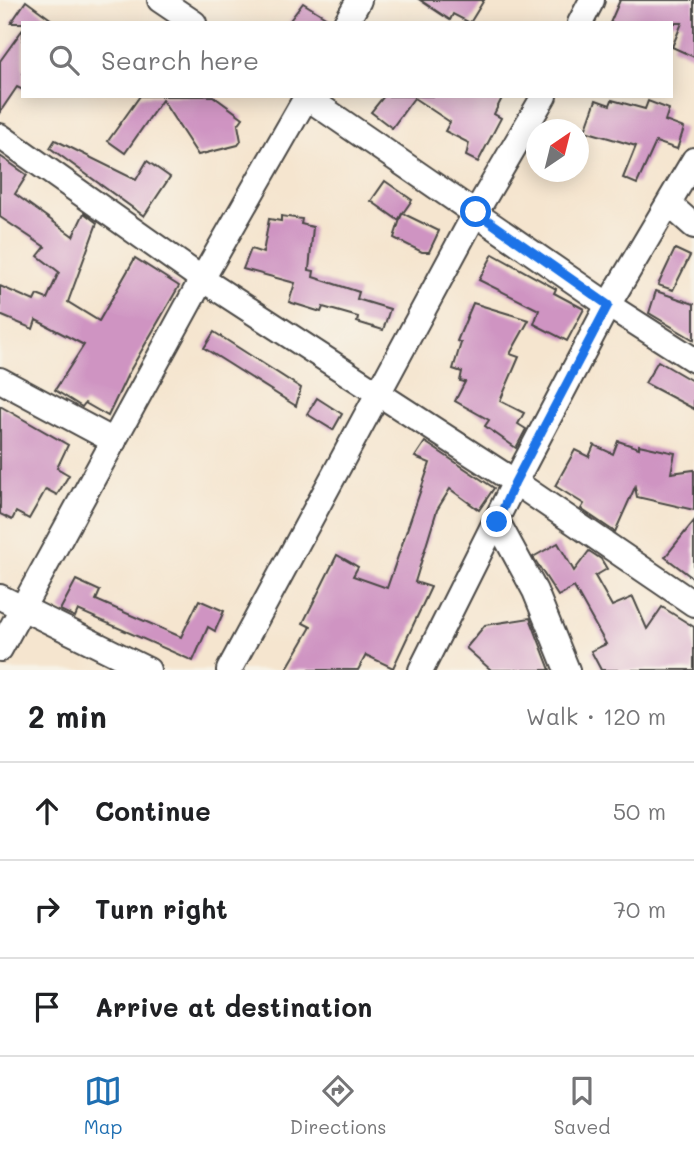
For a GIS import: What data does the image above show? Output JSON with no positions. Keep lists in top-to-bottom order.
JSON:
{
  "north": "top right",
  "page": {
    "search": "Search here",
    "heading": ["2 min", "Walk · 120 m"],
    "list": [
      ["Continue", "50 m"],
      ["Turn right", "70 m"],
      "Arrive at destination"
    ],
    "nav": ["Map", "Directions", "Saved"]
  }
}
